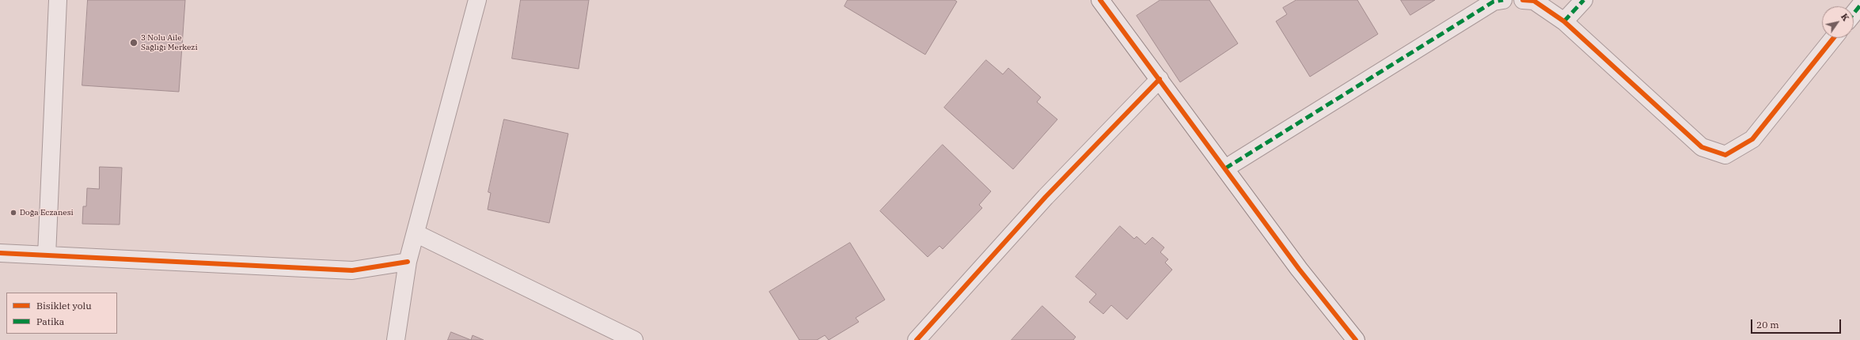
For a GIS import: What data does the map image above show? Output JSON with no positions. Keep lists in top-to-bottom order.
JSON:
{
  "places": ["3 Nolu Aile Sağlığı Merkezi", "Doğa Eczanesi"],
  "legend": ["Bisiklet yolu", "Patika"],
  "scale_bar": "20 m",
  "north": "top right"
}
